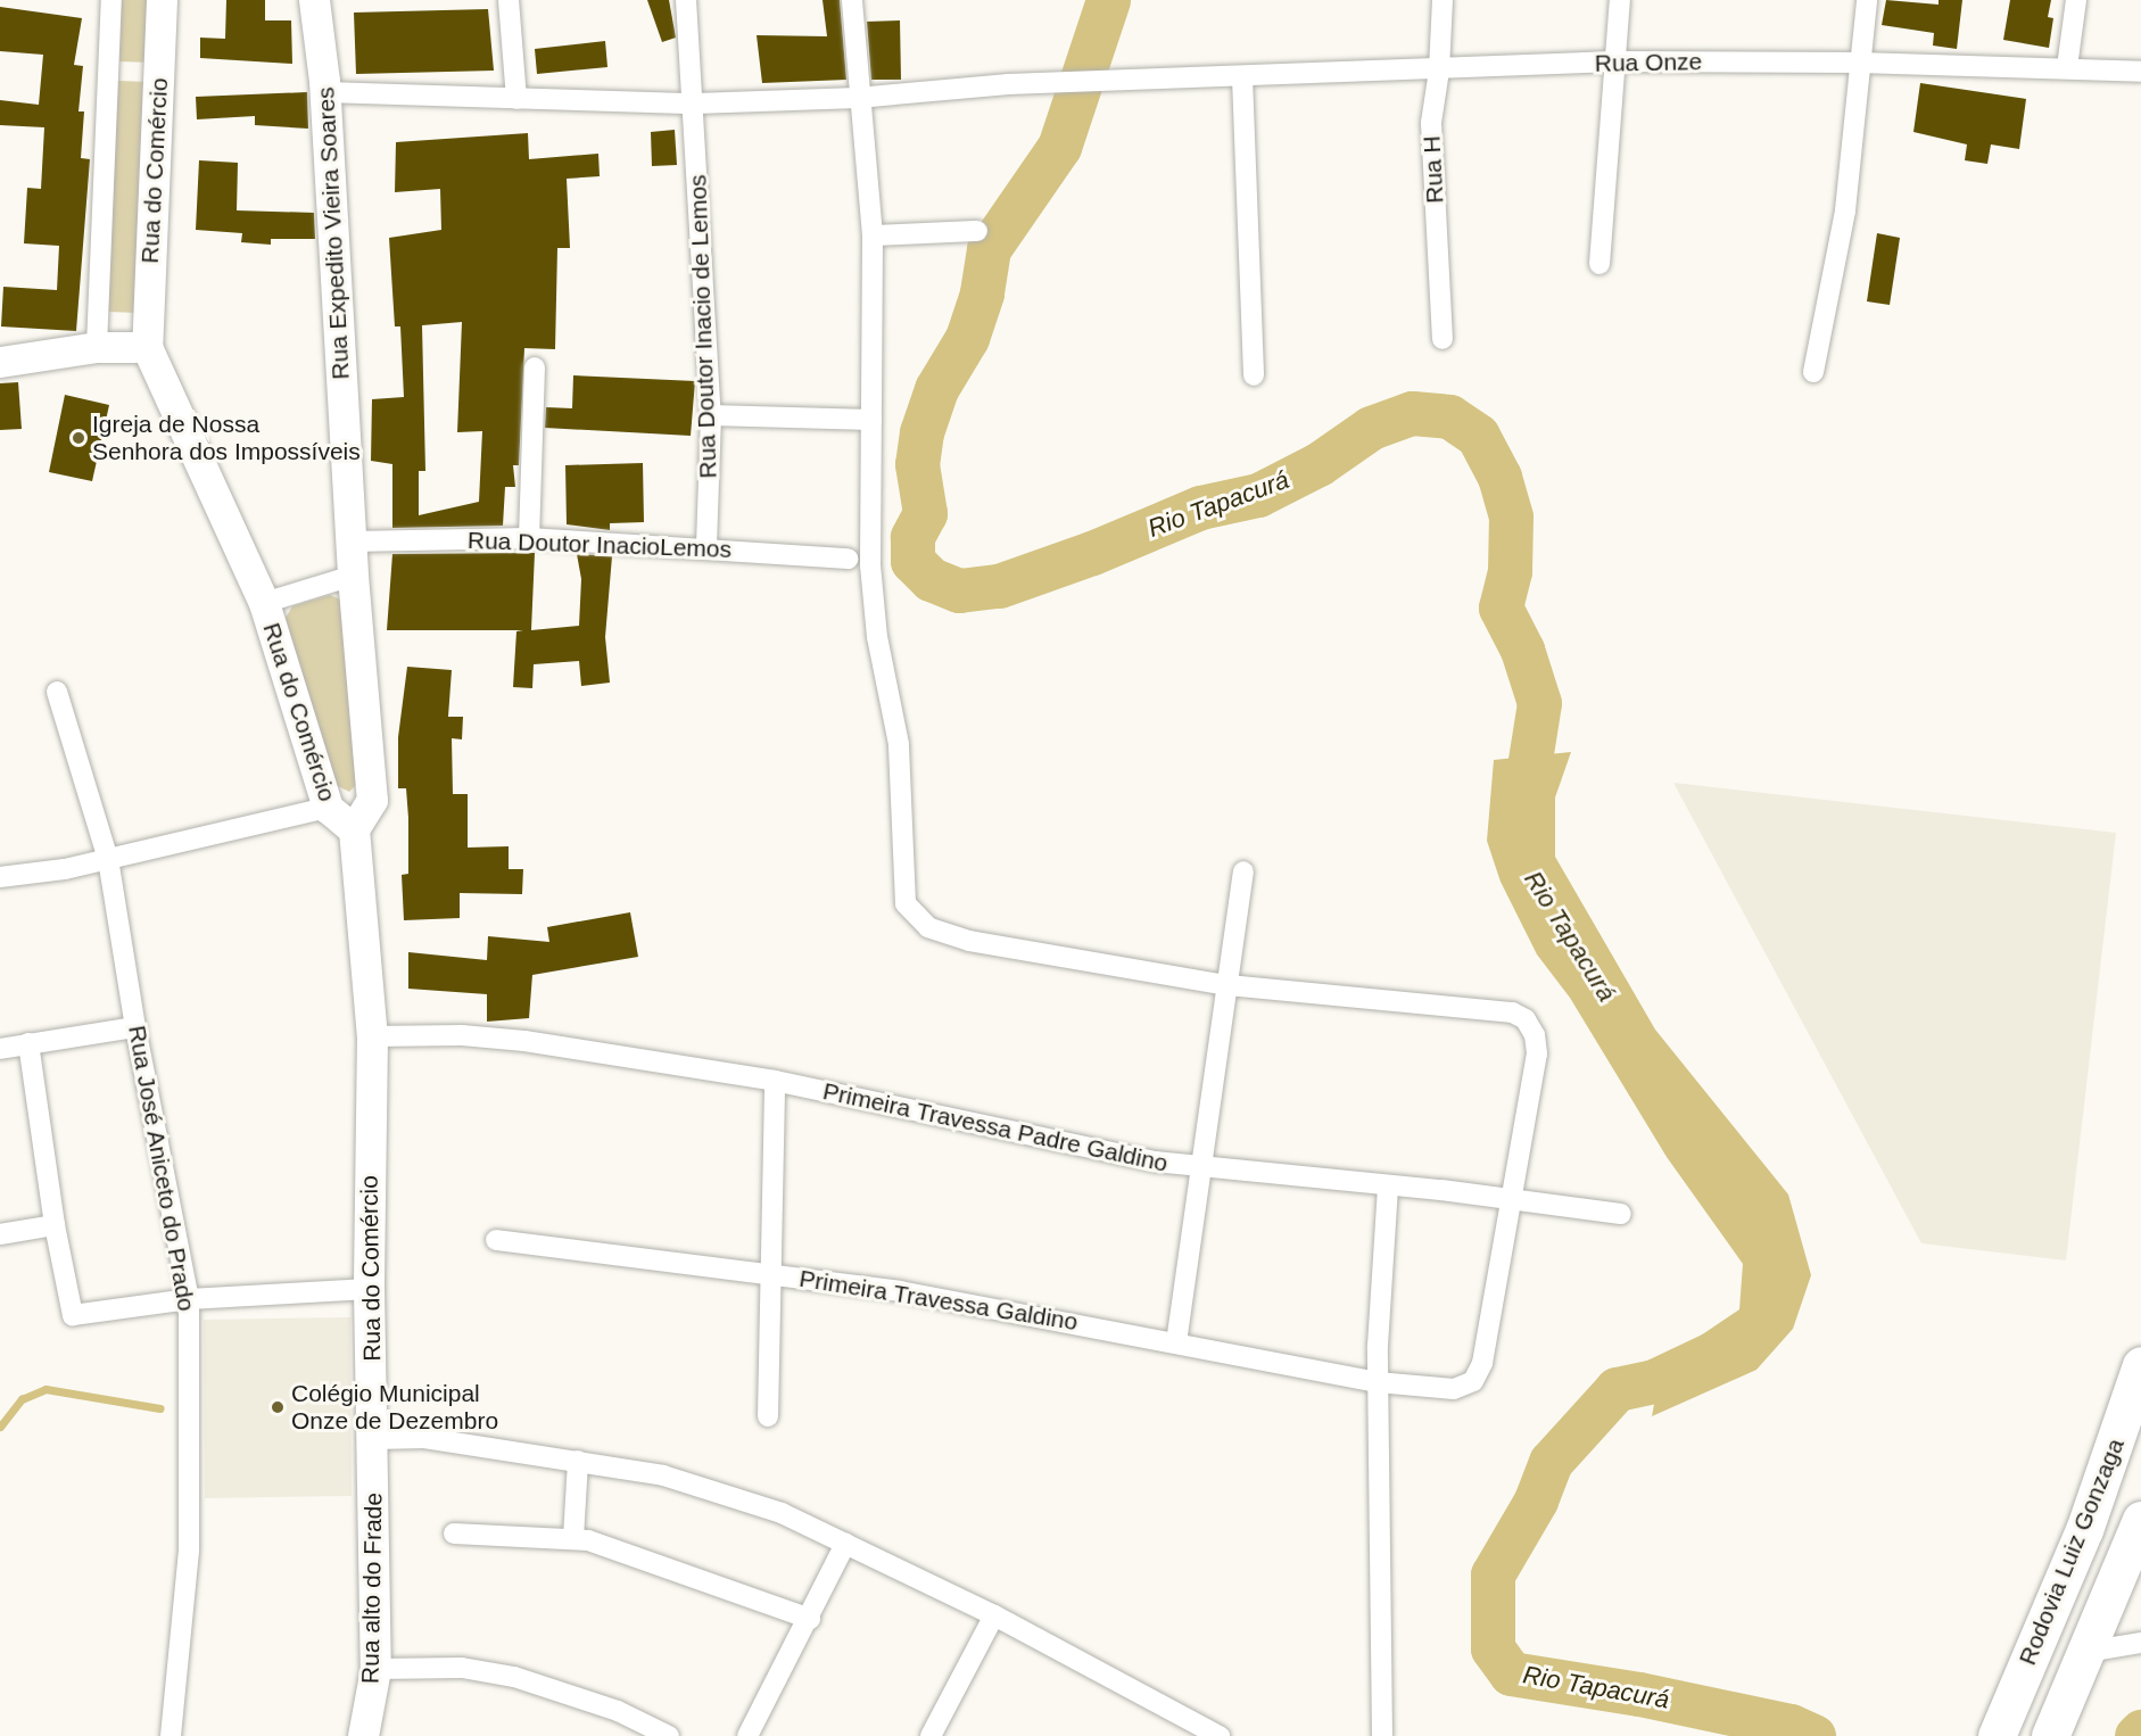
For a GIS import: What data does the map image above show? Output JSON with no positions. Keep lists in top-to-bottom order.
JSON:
{
  "streets": {
    "highway": ["Rodovia Luiz Gonzaga"],
    "main road": ["Rua do Comércio", "Rua Expedito Vieira Soares", "Rua alto do Frade"],
    "street": [
      "Rua Onze",
      "Rua H",
      "Rua Doutor Inacio de Lemos",
      "Rua Doutor InacioLemos",
      "Primeira Travessa Padre Galdino",
      "Rua José Aniceto do Prado",
      "Primeira Travessa Galdino"
    ]
  },
  "crossings": [
    ["Rua Onze", "Rua H"],
    ["Rua do Comércio", "Rua Expedito Vieira Soares"],
    ["Rua do Comércio", "Primeira Travessa Padre Galdino"],
    ["Rua do Comércio", "Rua alto do Frade"],
    ["Rua Expedito Vieira Soares", "Rua Doutor InacioLemos"],
    ["Rua Doutor Inacio de Lemos", "Rua Doutor InacioLemos"],
    ["Primeira Travessa Padre Galdino", "Primeira Travessa Galdino"]
  ],
  "water": ["Rio Tapacurá"],
  "places": ["Igreja de Nossa Senhora dos Impossíveis", "Colégio Municipal Onze de Dezembro"]
}
